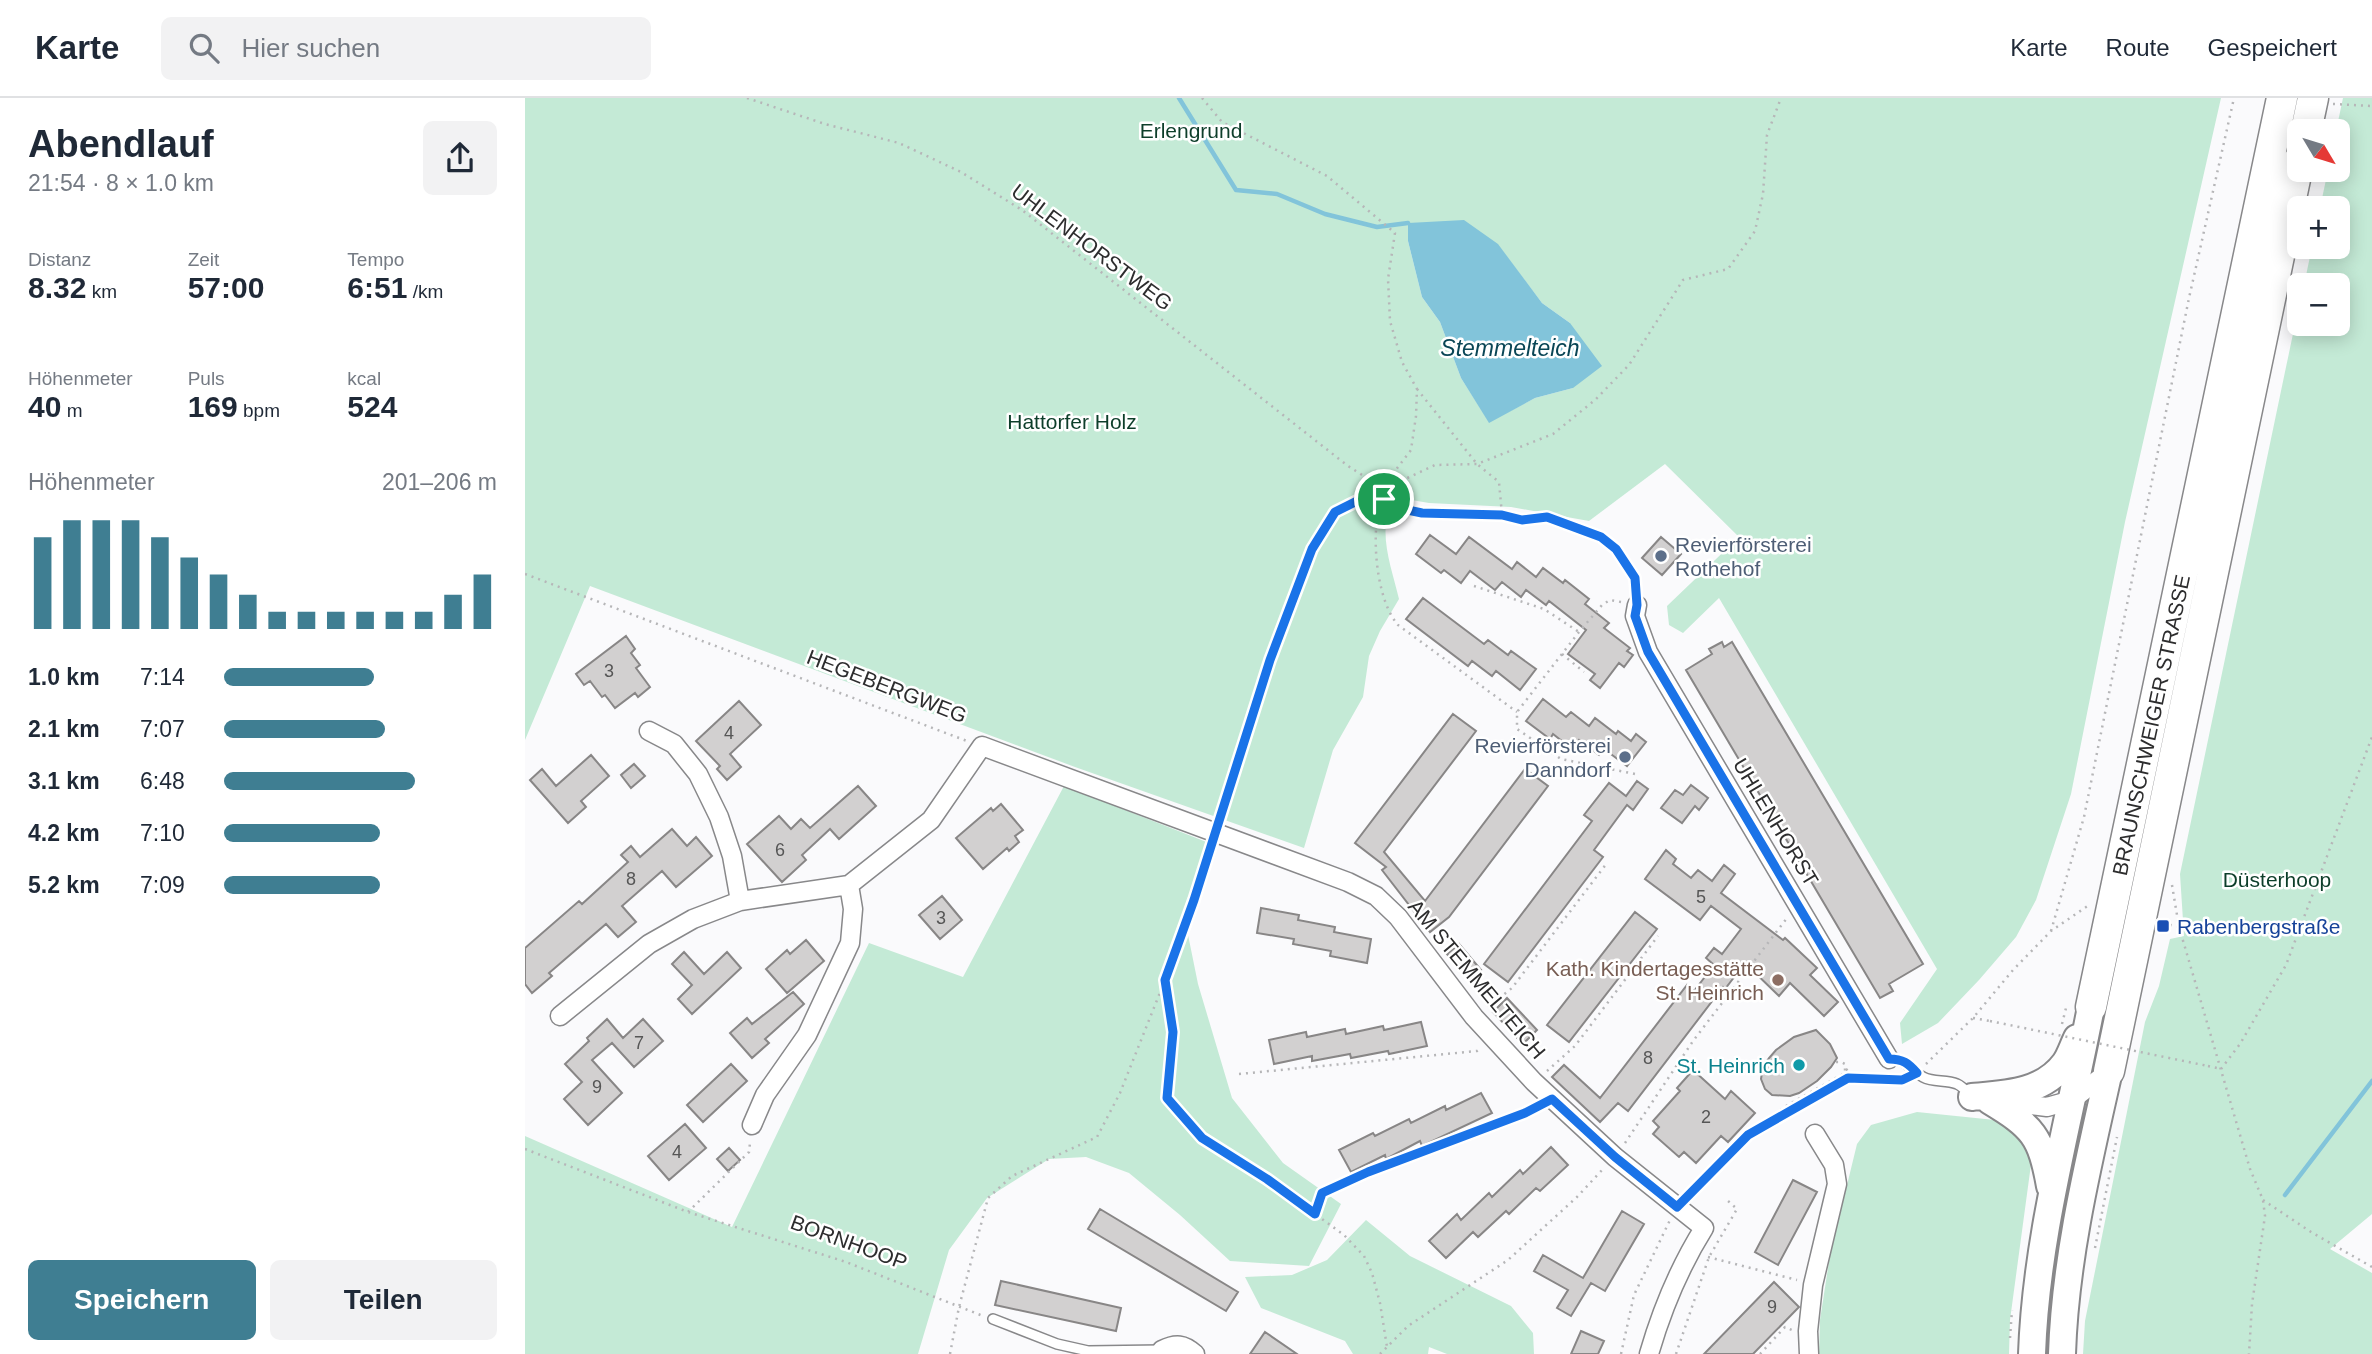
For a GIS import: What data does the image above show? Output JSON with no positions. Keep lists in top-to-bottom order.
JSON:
{
  "streets": {
    "highway": ["BRAUNSCHWEIGER STRASSE"],
    "street": ["HEGEBERGWEG", "UHLENHORST", "AM STEMMELTEICH"],
    "path": ["UHLENHORSTWEG", "BORNHOOP"]
  },
  "crossings": [
    ["HEGEBERGWEG", "AM STEMMELTEICH"]
  ],
  "water": ["Stemmelteich"],
  "parks": ["Erlengrund", "Hattorfer Holz", "Düsterhoop"],
  "places": {
    "other": [
      "Revierförsterei Rothehof",
      "Revierförsterei Danndorf",
      "Kath. Kindertagesstätte St. Heinrich",
      "St. Heinrich"
    ],
    "transit": ["Rabenbergstraße"]
  },
  "house_numbers": [
    "3",
    "4",
    "6",
    "8",
    "5",
    "3",
    "7",
    "8",
    "9",
    "2",
    "4",
    "9"
  ],
  "north": "bottom right",
  "page": {
    "header": "Karte",
    "search": "Hier suchen",
    "nav": ["Karte", "Route", "Gespeichert"],
    "heading": ["Abendlauf", "21:54 · 8 × 1.0 km"],
    "map_buttons": ["+", "−"],
    "stats": [
      ["Distanz", "8.32 km"],
      ["Zeit", "57:00"],
      ["Tempo", "6:51 /km"],
      ["Höhenmeter", "40 m"],
      ["Puls", "169 bpm"],
      ["kcal", "524"]
    ],
    "chart": ["Höhenmeter", "201–206 m"],
    "list": [
      {
        "name": "1.0 km",
        "note": "7:14"
      },
      {
        "name": "2.1 km",
        "note": "7:07"
      },
      {
        "name": "3.1 km",
        "note": "6:48"
      },
      {
        "name": "4.2 km",
        "note": "7:10"
      },
      {
        "name": "5.2 km",
        "note": "7:09"
      }
    ],
    "buttons": ["Speichern", "Teilen"]
  }
}
